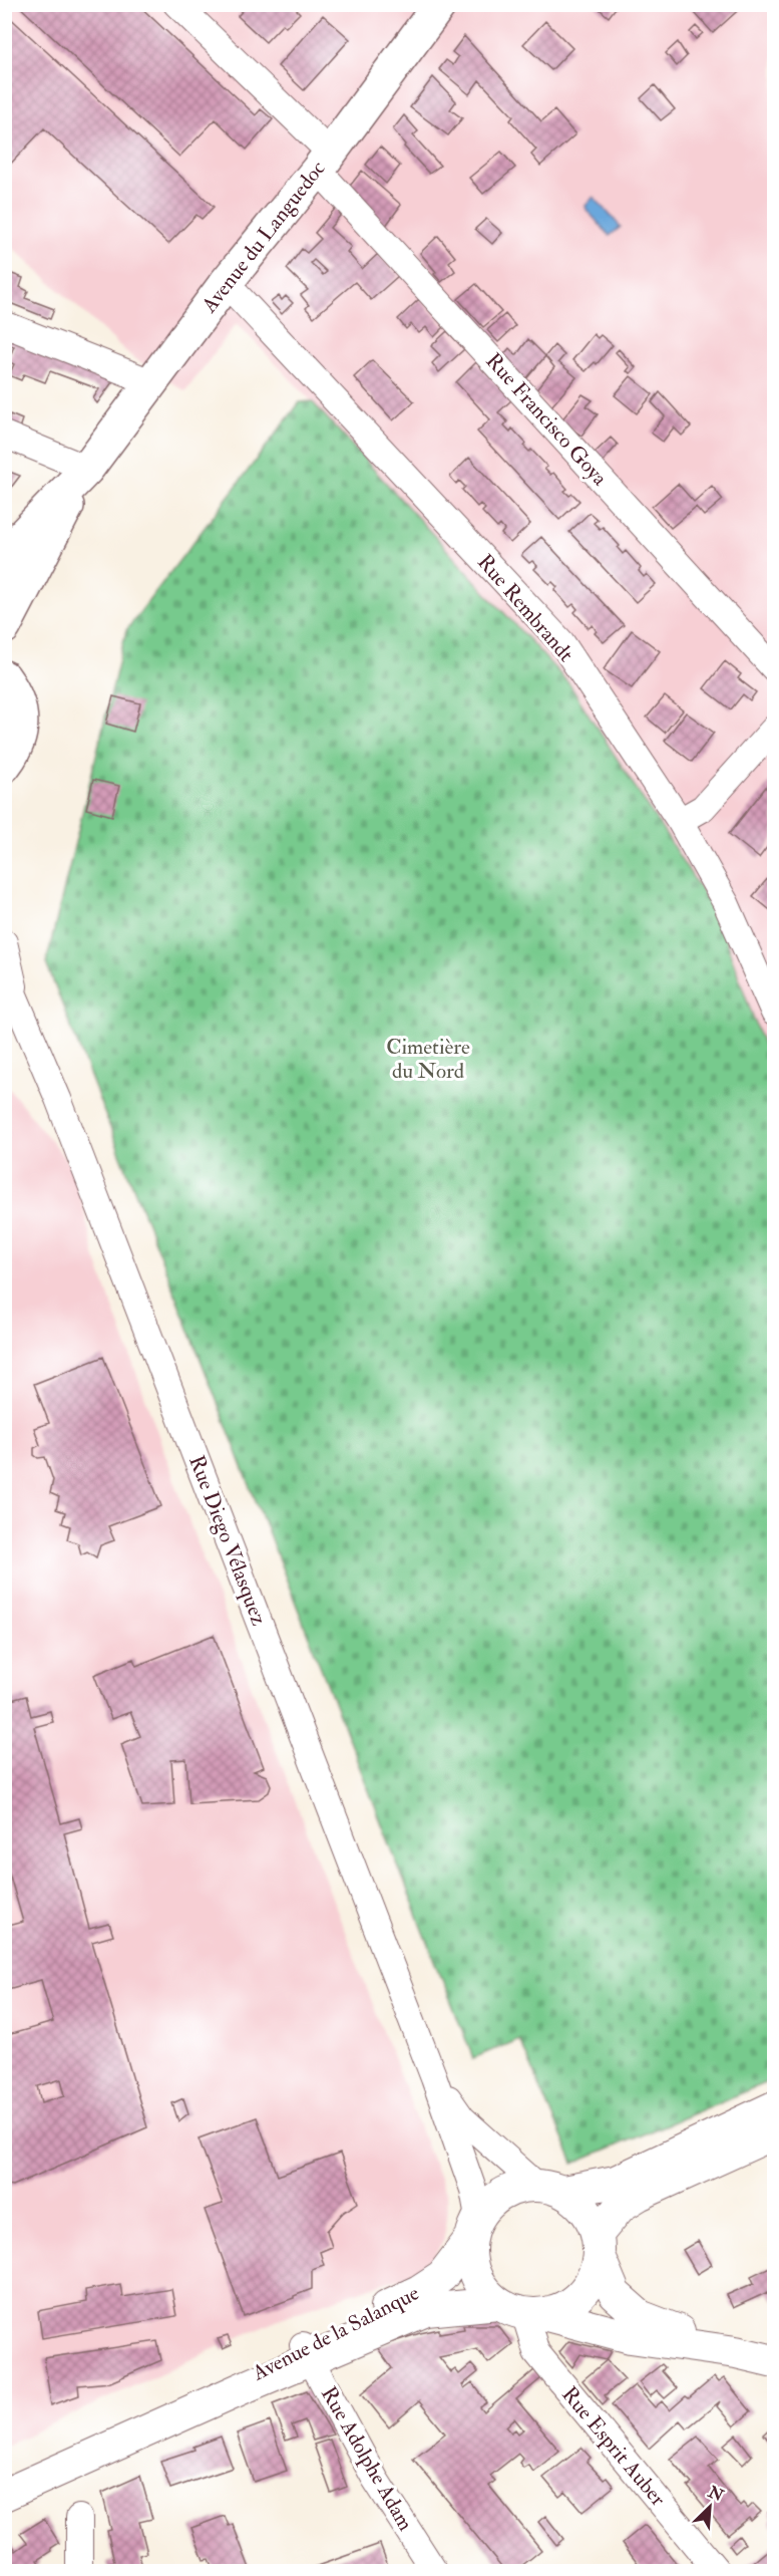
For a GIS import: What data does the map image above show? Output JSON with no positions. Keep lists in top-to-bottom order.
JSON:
{
  "streets": {
    "main road": ["Avenue du Languedoc"],
    "street": [
      "Rue Francisco Goya",
      "Rue Rembrandt",
      "Rue Diego Vélasquez",
      "Avenue de la Salanque",
      "Rue Esprit Auber",
      "Rue Adolphe Adam"
    ]
  },
  "crossings": [
    ["Avenue du Languedoc", "Rue Francisco Goya"],
    ["Avenue du Languedoc", "Rue Rembrandt"],
    ["Rue Diego Vélasquez", "Avenue de la Salanque"],
    ["Rue Diego Vélasquez", "Rue Esprit Auber"],
    ["Avenue de la Salanque", "Rue Esprit Auber"],
    ["Avenue de la Salanque", "Rue Adolphe Adam"]
  ],
  "parks": ["Cimetière du Nord"],
  "north": "top right"
}
